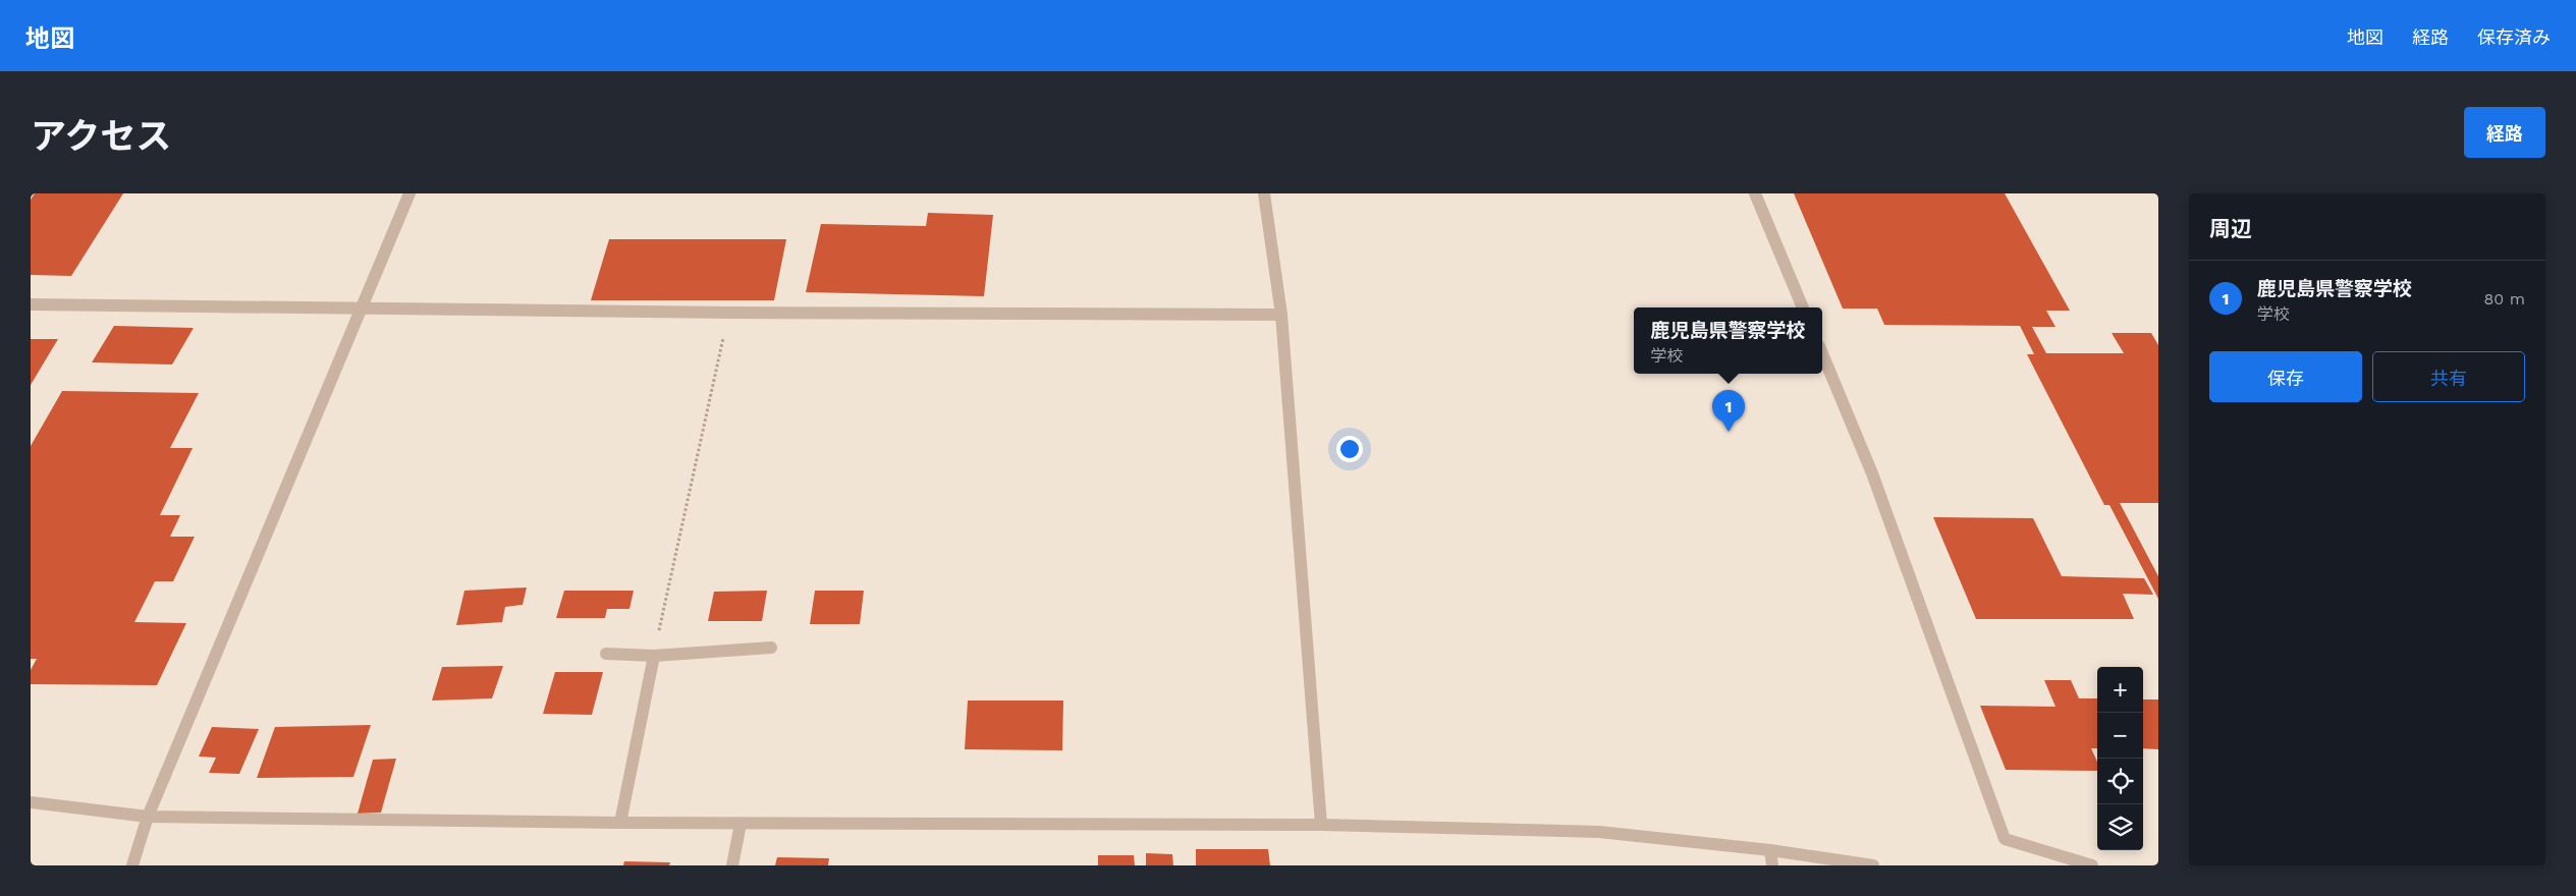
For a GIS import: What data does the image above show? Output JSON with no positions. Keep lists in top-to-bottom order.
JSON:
{
  "page": {
    "header": "地図",
    "nav": ["地図", "経路", "保存済み"],
    "title": "アクセス",
    "buttons": [
      "経路",
      ["保存", "共有"]
    ],
    "heading": "周辺",
    "list": [
      {
        "mark": "1",
        "name": "鹿児島県警察学校",
        "note": "学校",
        "value": "80 m"
      }
    ],
    "popup": ["鹿児島県警察学校", "学校"],
    "pins": "1",
    "map_buttons": ["+", "−"]
  }
}
